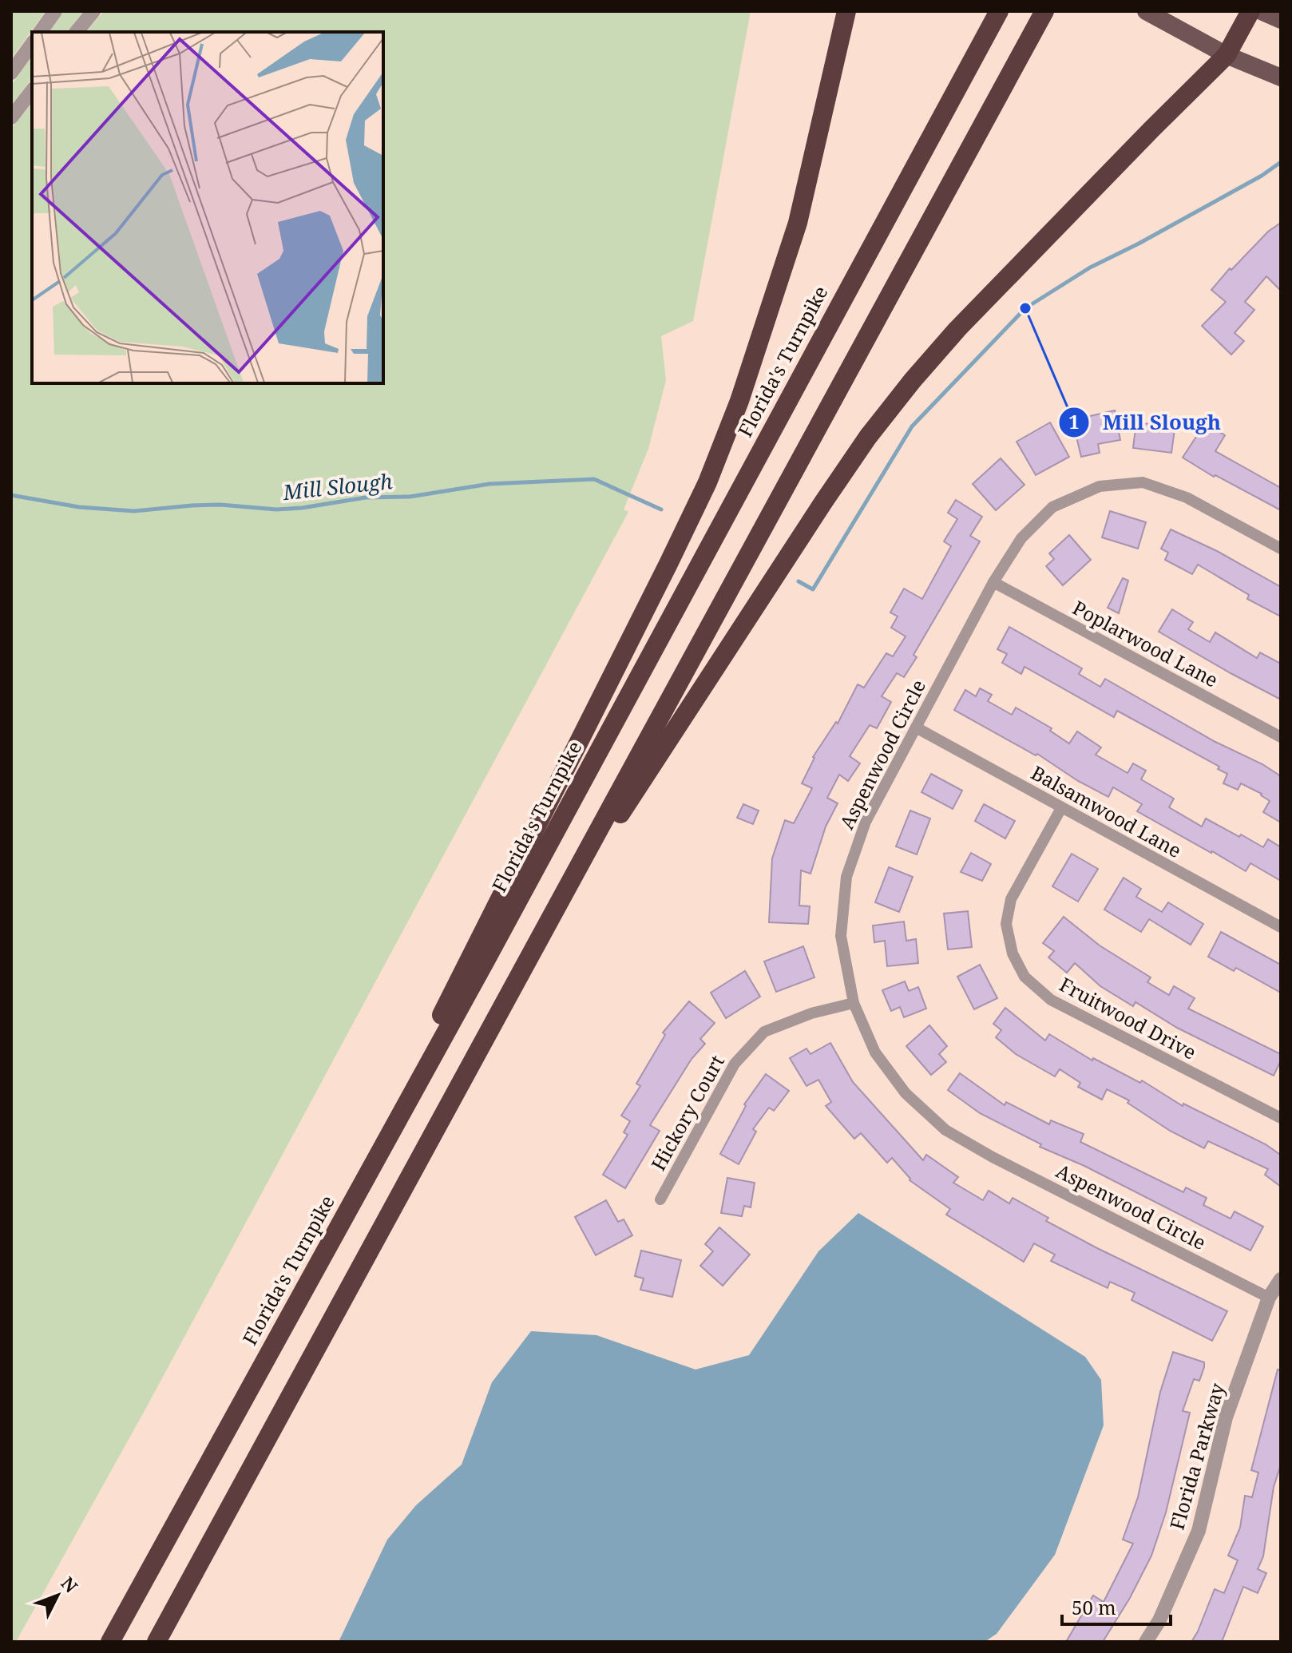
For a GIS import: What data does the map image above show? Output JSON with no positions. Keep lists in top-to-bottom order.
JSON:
{
  "streets": {
    "highway": ["Florida's Turnpike"],
    "street": [
      "Poplarwood Lane",
      "Aspenwood Circle",
      "Balsamwood Lane",
      "Fruitwood Drive",
      "Hickory Court",
      "Florida Parkway"
    ]
  },
  "crossings": [
    ["Poplarwood Lane", "Aspenwood Circle"],
    ["Aspenwood Circle", "Balsamwood Lane"],
    ["Aspenwood Circle", "Hickory Court"],
    ["Aspenwood Circle", "Florida Parkway"],
    ["Balsamwood Lane", "Fruitwood Drive"]
  ],
  "water": ["Mill Slough"],
  "places": ["Mill Slough"],
  "scale_bar": "50 m",
  "north": "top right"
}
